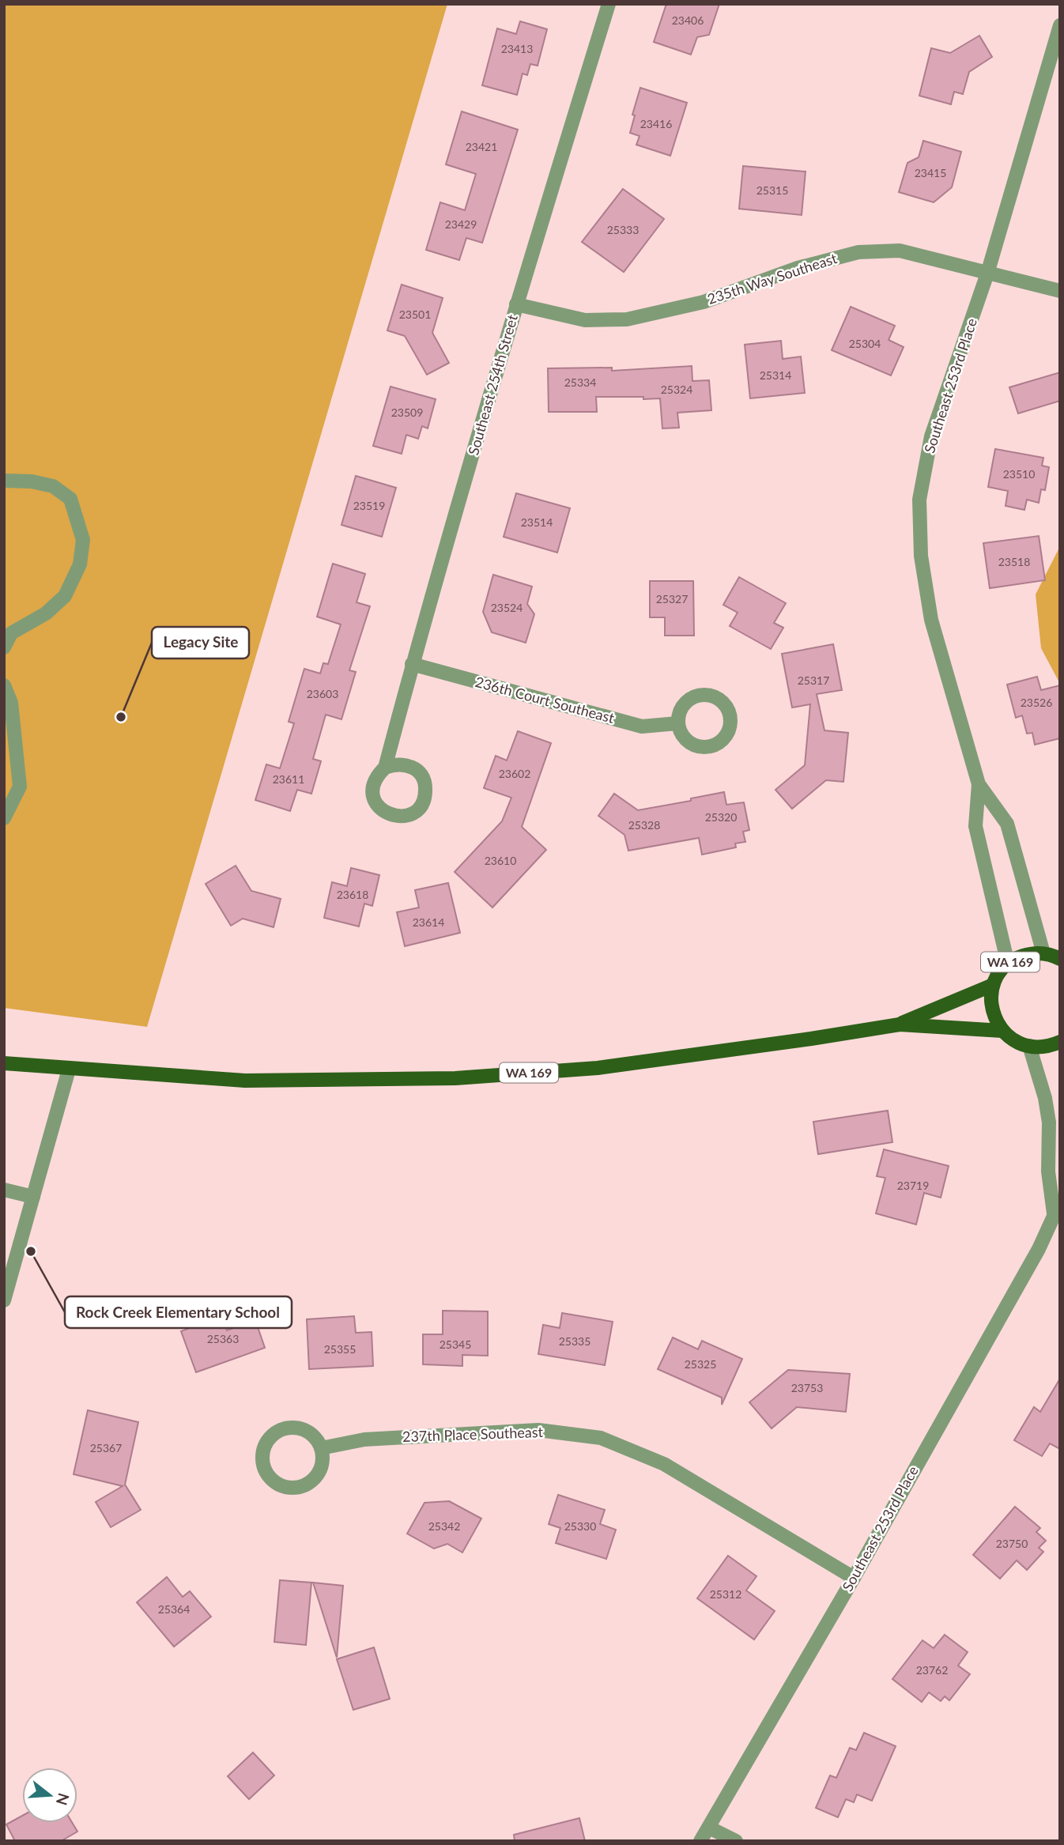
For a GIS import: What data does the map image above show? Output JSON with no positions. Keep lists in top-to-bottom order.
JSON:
{
  "streets": {
    "main road": ["WA 169"],
    "street": [
      "235th Way Southeast",
      "Southeast 254th Street",
      "Southeast 253rd Place",
      "236th Court Southeast",
      "237th Place Southeast"
    ]
  },
  "crossings": [
    ["235th Way Southeast", "Southeast 254th Street"],
    ["235th Way Southeast", "Southeast 253rd Place"],
    ["Southeast 254th Street", "236th Court Southeast"],
    ["Southeast 253rd Place", "WA 169"],
    ["Southeast 253rd Place", "237th Place Southeast"]
  ],
  "places": ["Legacy Site", "Rock Creek Elementary School"],
  "house_numbers": [
    "23406",
    "23413",
    "23416",
    "23421",
    "23415",
    "25315",
    "23429",
    "25333",
    "23501",
    "25304",
    "25314",
    "25334",
    "25324",
    "23509",
    "23510",
    "23519",
    "23514",
    "23518",
    "25327",
    "23524",
    "25317",
    "23603",
    "23526",
    "23602",
    "23611",
    "25320",
    "25328",
    "23610",
    "23618",
    "23614",
    "23719",
    "25363",
    "25335",
    "25345",
    "25355",
    "25325",
    "23753",
    "25367",
    "25342",
    "25330",
    "23750",
    "25312",
    "25364",
    "23762"
  ],
  "north": "right"
}
